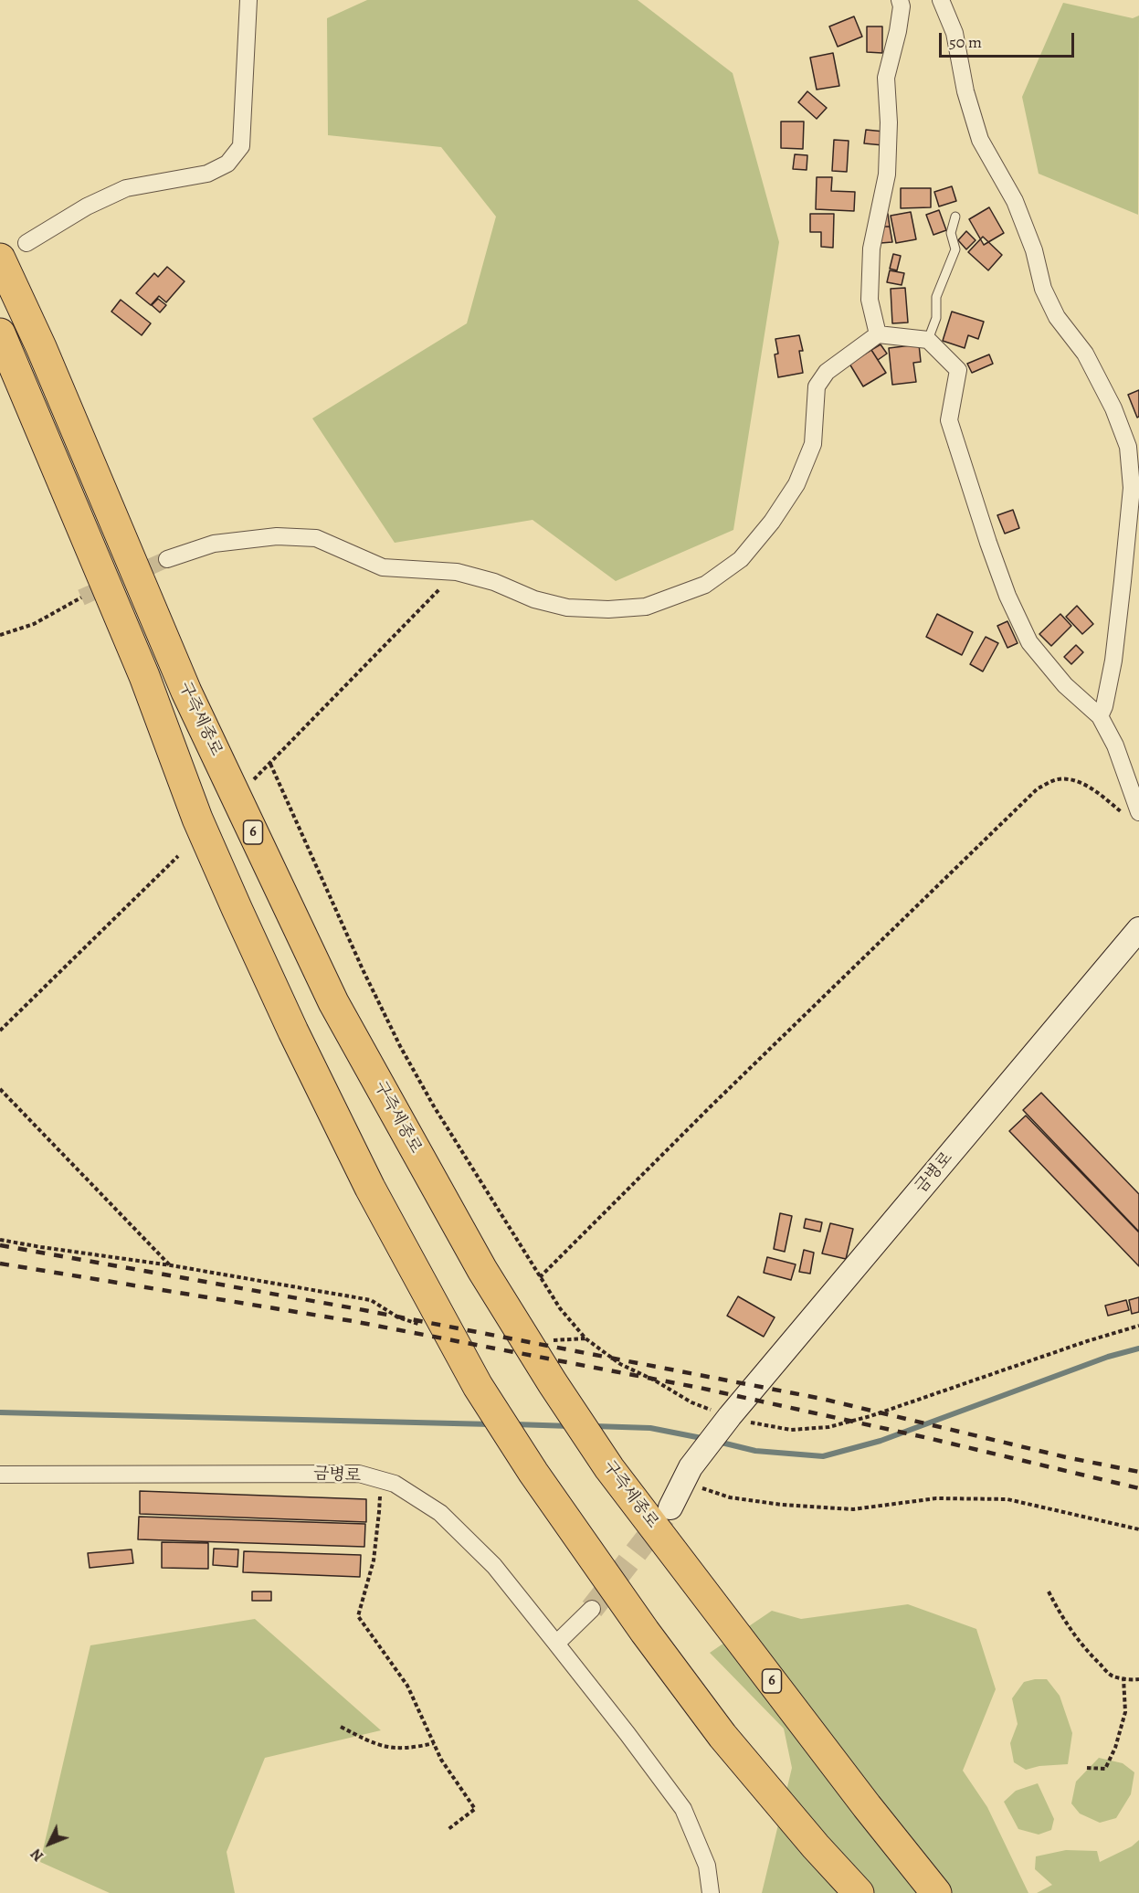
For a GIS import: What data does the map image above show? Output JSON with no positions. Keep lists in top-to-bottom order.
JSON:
{
  "streets": {
    "highway": ["구즉세종로", "6"],
    "street": ["금병로"]
  },
  "scale_bar": "50 m",
  "north": "bottom left"
}
